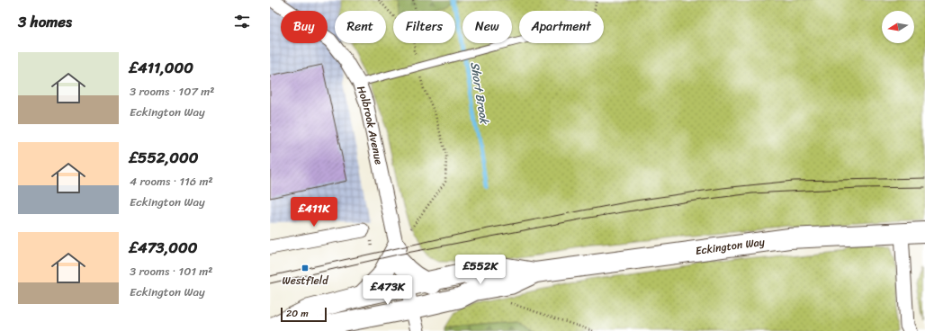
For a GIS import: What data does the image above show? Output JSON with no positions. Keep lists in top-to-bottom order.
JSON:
{
  "streets": {
    "main road": ["Eckington Way"],
    "street": ["Holbrook Avenue"]
  },
  "water": ["Short Brook"],
  "places": {
    "transit": ["Westfield"]
  },
  "scale_bar": "20 m",
  "north": "left",
  "page": {
    "heading": "3 homes",
    "chip": [
      "Buy",
      "Rent",
      "Filters",
      "New",
      "Apartment"
    ],
    "list": [
      {
        "name": "£411,000",
        "note": "3 rooms · 107 m² · Eckington Way"
      },
      {
        "name": "£552,000",
        "note": "4 rooms · 116 m² · Eckington Way"
      },
      {
        "name": "£473,000",
        "note": "3 rooms · 101 m² · Eckington Way"
      }
    ],
    "price": ["£411K", "£552K", "£473K"],
    "scale": "20 m"
  }
}
